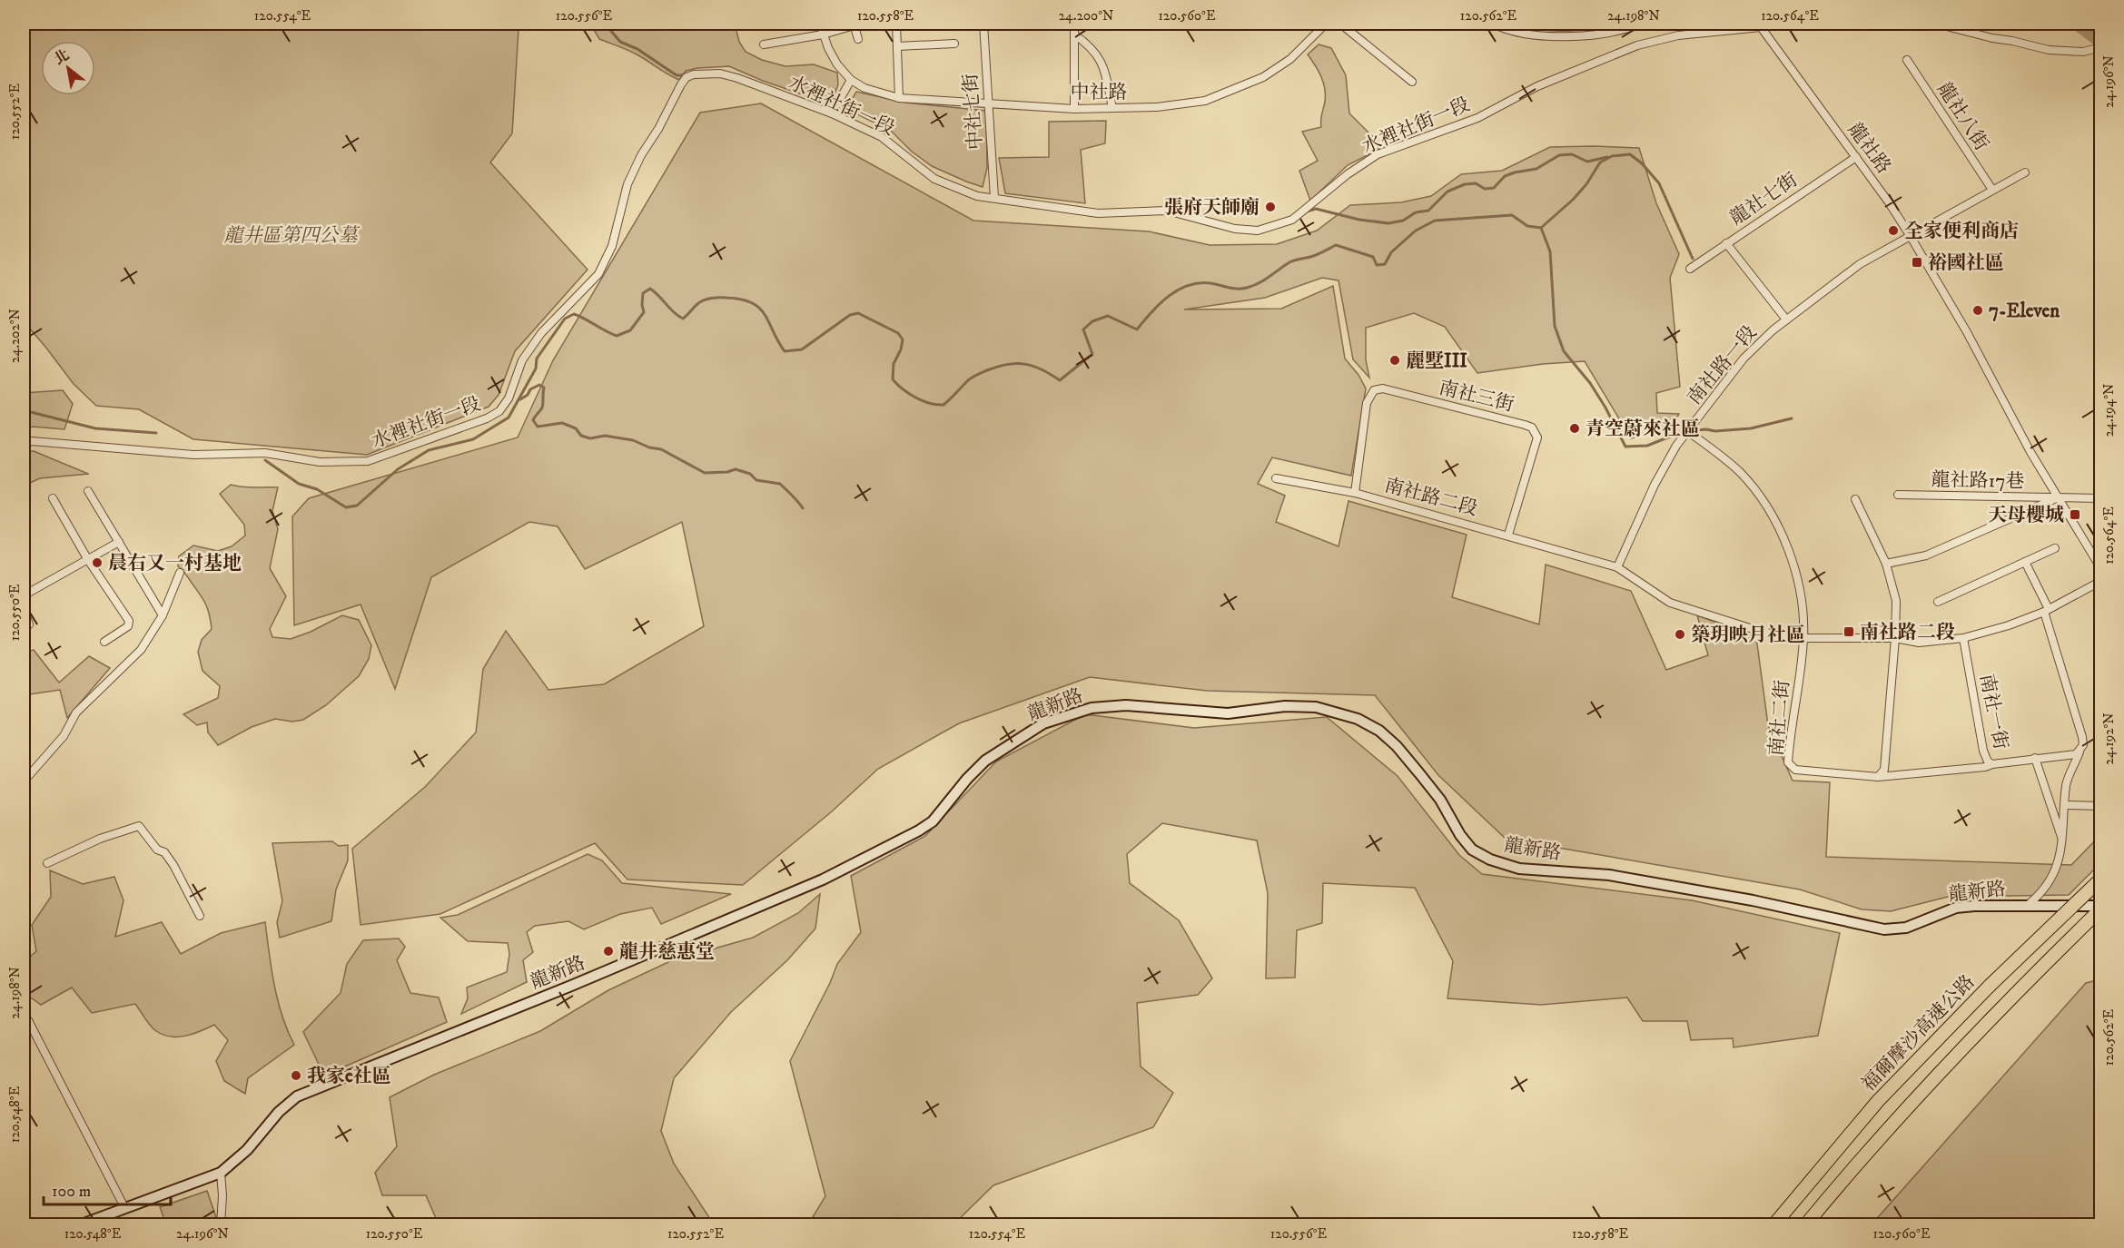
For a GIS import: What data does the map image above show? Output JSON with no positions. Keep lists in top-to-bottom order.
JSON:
{
  "streets": {
    "highway": ["福爾摩沙高速公路"],
    "street": [
      "中社路",
      "水裡社街一段",
      "中社七街",
      "龍社八街",
      "龍社路",
      "龍社七街",
      "南社路一段",
      "南社三街",
      "龍社路17巷",
      "南社路二段",
      "龍新路",
      "南社一街",
      "南社二街"
    ]
  },
  "crossings": [
    ["中社路", "中社七街"],
    ["水裡社街一段", "中社七街"],
    ["水裡社街一段", "龍社路"],
    ["龍社路", "龍社七街"],
    ["龍社路", "南社路一段"],
    ["龍社路", "龍社路17巷"],
    ["南社路一段", "南社路二段"],
    ["南社三街", "南社路二段"],
    ["南社路二段", "南社一街"],
    ["南社路二段", "南社二街"]
  ],
  "parks": ["龍井區第四公墓"],
  "places": {
    "other": [
      "張府天師廟",
      "全家便利商店",
      "7-Eleven",
      "麗墅III",
      "青空蔚來社區",
      "晨右又一村基地",
      "築玥映月社區",
      "龍井慈惠堂",
      "我家e社區"
    ],
    "transit": ["裕國社區", "天母櫻城", "南社路二段"]
  },
  "scale_bar": "100 m",
  "north": "top left",
  "coordinates": [
    "120.554°E",
    "120.556°E",
    "120.558°E",
    "24.200°N",
    "120.560°E",
    "120.562°E",
    "24.198°N",
    "120.564°E",
    "24.196°N",
    "120.552°E",
    "24.202°N",
    "24.194°N",
    "120.550°E",
    "24.192°N",
    "120.548°E"
  ]
}
